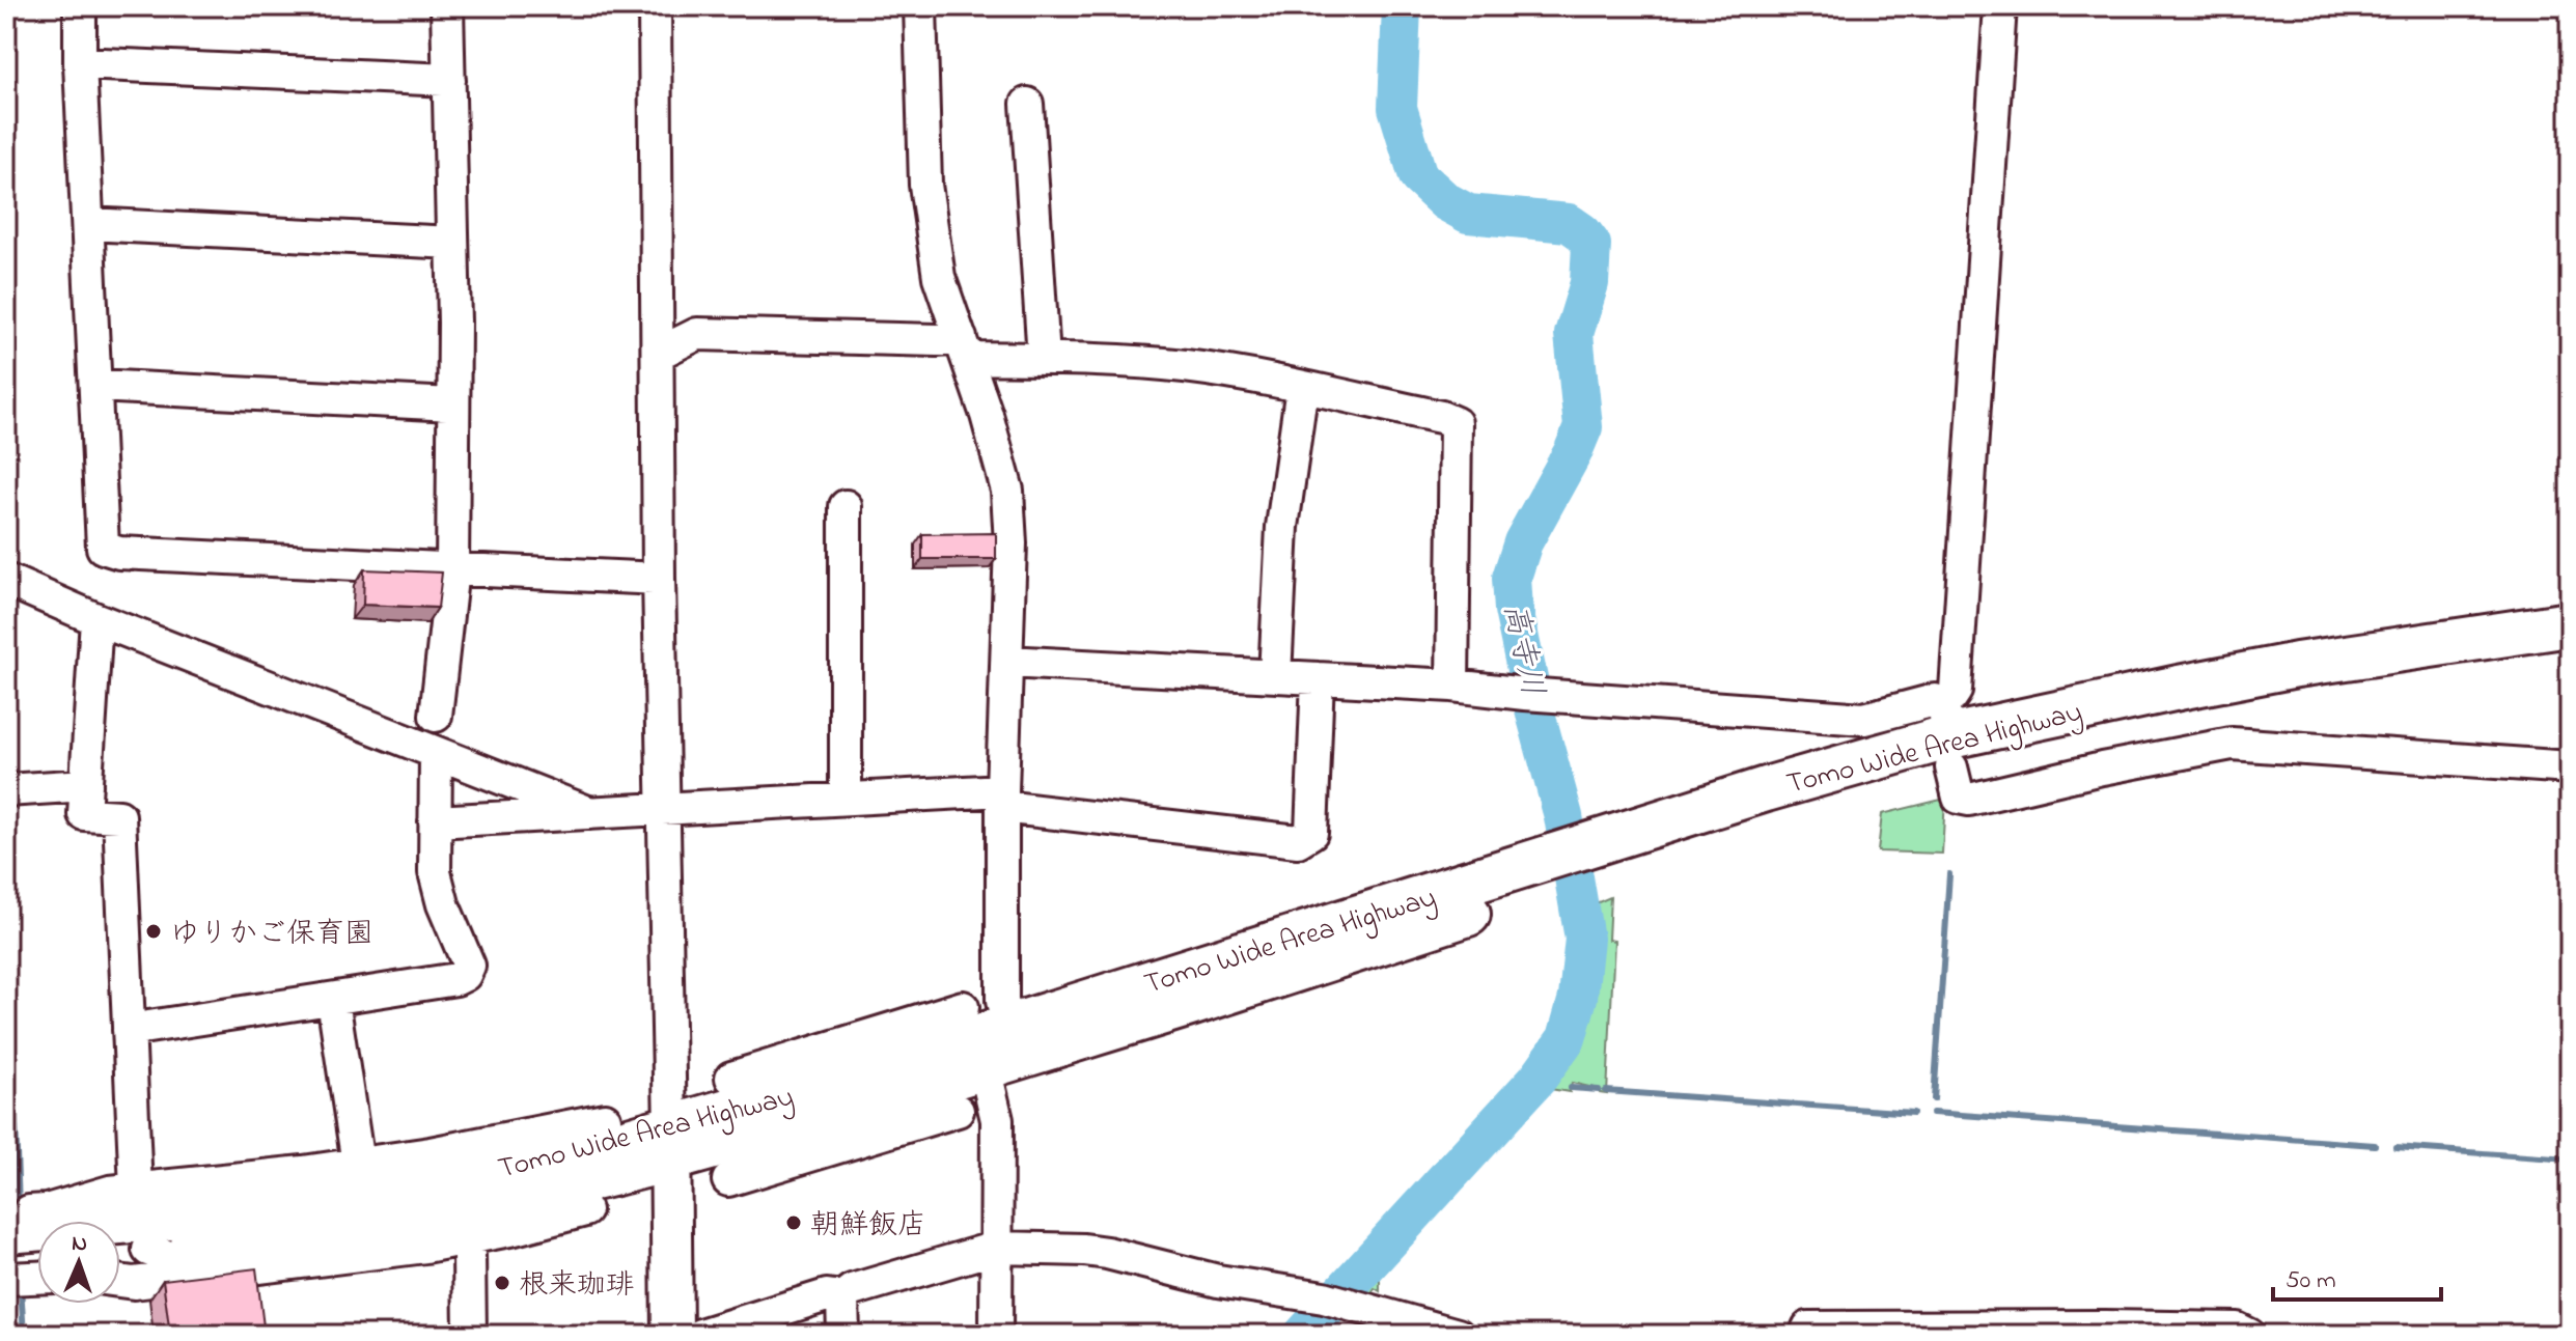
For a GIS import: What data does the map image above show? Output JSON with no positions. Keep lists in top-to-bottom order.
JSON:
{
  "streets": {
    "highway": ["Tomo Wide Area Highway"]
  },
  "water": ["高寺川"],
  "places": ["ゆりかご保育園", "朝鮮飯店", "根来珈琲"],
  "scale_bar": "50 m",
  "north": "top"
}
